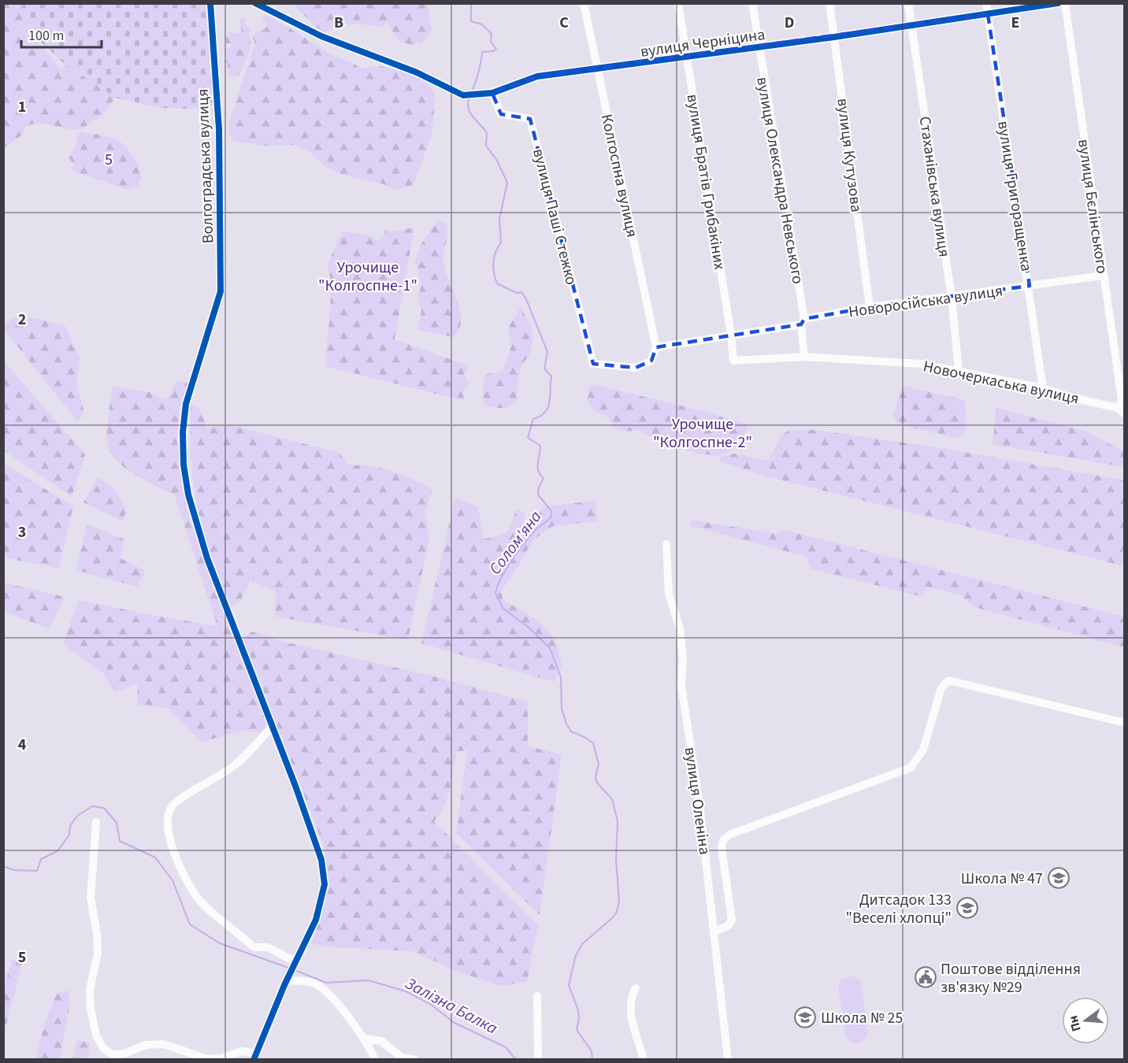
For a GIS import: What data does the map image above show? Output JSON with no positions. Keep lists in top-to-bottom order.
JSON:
{
  "streets": {
    "street": [
      "вулиця Черніцина",
      "вулиця Кутузова",
      "Волгоградська вулиця",
      "Колгоспна вулиця",
      "вулиця Олександра Невського",
      "вулиця Братів Грибакіних",
      "Стаханівська вулиця",
      "вулиця Григоращенка",
      "вулиця Бєлінського",
      "вулиця Паші Стежко",
      "Новоросійська вулиця",
      "Новочеркаська вулиця",
      "вулиця Оленіна"
    ]
  },
  "crossings": [
    ["вулиця Черніцина", "вулиця Кутузова"],
    ["вулиця Черніцина", "Колгоспна вулиця"],
    ["вулиця Черніцина", "вулиця Олександра Невського"],
    ["вулиця Черніцина", "вулиця Братів Грибакіних"],
    ["вулиця Черніцина", "Стаханівська вулиця"],
    ["вулиця Черніцина", "вулиця Григоращенка"],
    ["вулиця Черніцина", "вулиця Паші Стежко"],
    ["вулиця Кутузова", "Новоросійська вулиця"],
    ["Колгоспна вулиця", "вулиця Паші Стежко"],
    ["Колгоспна вулиця", "Новоросійська вулиця"],
    ["вулиця Олександра Невського", "Новоросійська вулиця"],
    ["вулиця Олександра Невського", "Новочеркаська вулиця"],
    ["вулиця Братів Грибакіних", "Новоросійська вулиця"],
    ["вулиця Братів Грибакіних", "Новочеркаська вулиця"],
    ["Стаханівська вулиця", "Новоросійська вулиця"],
    ["Стаханівська вулиця", "Новочеркаська вулиця"],
    ["вулиця Григоращенка", "Новоросійська вулиця"],
    ["вулиця Григоращенка", "Новочеркаська вулиця"],
    ["вулиця Бєлінського", "Новоросійська вулиця"],
    ["вулиця Бєлінського", "Новочеркаська вулиця"],
    ["вулиця Паші Стежко", "Новоросійська вулиця"]
  ],
  "water": ["Солом'яна", "Залізна Балка"],
  "parks": ["5", "Урочище \"Колгоспне-1\"", "Урочище \"Колгоспне-2\""],
  "places": {
    "school or university": ["Школа № 47", "Дитсадок 133 \"Веселі хлопці\"", "Школа № 25"],
    "public building": ["Поштове відділення зв'язку №29"]
  },
  "scale_bar": "100 m",
  "north": "left",
  "grid": {
    "columns": [
      "B",
      "C",
      "D",
      "E"
    ],
    "rows": [
      "1",
      "2",
      "3",
      "4",
      "5"
    ]
  }
}
